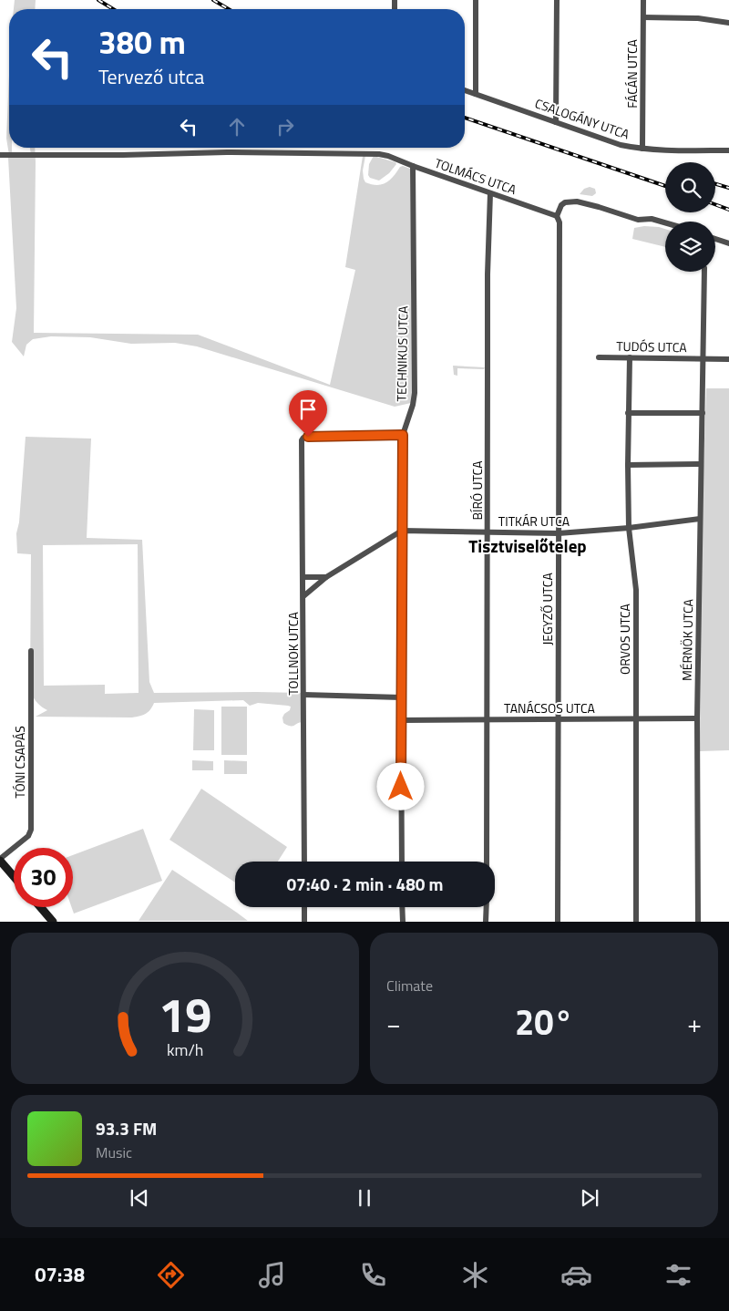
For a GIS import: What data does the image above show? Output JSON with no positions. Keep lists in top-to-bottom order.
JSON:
{
  "streets": {
    "street": [
      "FÁCÁN UTCA",
      "CSALOGÁNY UTCA",
      "TOLMÁCS UTCA",
      "TUDÓS UTCA",
      "TECHNIKUS UTCA",
      "BÍRÓ UTCA",
      "TITKÁR UTCA",
      "JEGYZŐ UTCA",
      "ORVOS UTCA",
      "MÉRNÖK UTCA",
      "TOLLNOK UTCA",
      "TANÁCSOS UTCA",
      "TÓNI CSAPÁS"
    ]
  },
  "crossings": [
    ["FÁCÁN UTCA", "CSALOGÁNY UTCA"],
    ["TOLMÁCS UTCA", "TECHNIKUS UTCA"],
    ["TOLMÁCS UTCA", "BÍRÓ UTCA"],
    ["TOLMÁCS UTCA", "JEGYZŐ UTCA"],
    ["TUDÓS UTCA", "ORVOS UTCA"],
    ["TUDÓS UTCA", "MÉRNÖK UTCA"],
    ["TECHNIKUS UTCA", "TITKÁR UTCA"],
    ["TECHNIKUS UTCA", "TOLLNOK UTCA"],
    ["TECHNIKUS UTCA", "TANÁCSOS UTCA"],
    ["BÍRÓ UTCA", "TITKÁR UTCA"],
    ["BÍRÓ UTCA", "TANÁCSOS UTCA"],
    ["TITKÁR UTCA", "JEGYZŐ UTCA"],
    ["TITKÁR UTCA", "ORVOS UTCA"],
    ["TITKÁR UTCA", "MÉRNÖK UTCA"],
    ["JEGYZŐ UTCA", "TANÁCSOS UTCA"],
    ["ORVOS UTCA", "TANÁCSOS UTCA"],
    ["MÉRNÖK UTCA", "TANÁCSOS UTCA"]
  ],
  "districts": ["Tisztviselőtelep"],
  "page": {
    "turn": ["380 m", "Tervező utca"],
    "limit": "30",
    "trip": "07:40 · 2 min · 480 m",
    "tile": "Climate",
    "heat": ["−", "20°", "+"],
    "song": ["93.3 FM", "Music"],
    "tabs": "07:38",
    "gauge": ["19", "km/h"]
  }
}
